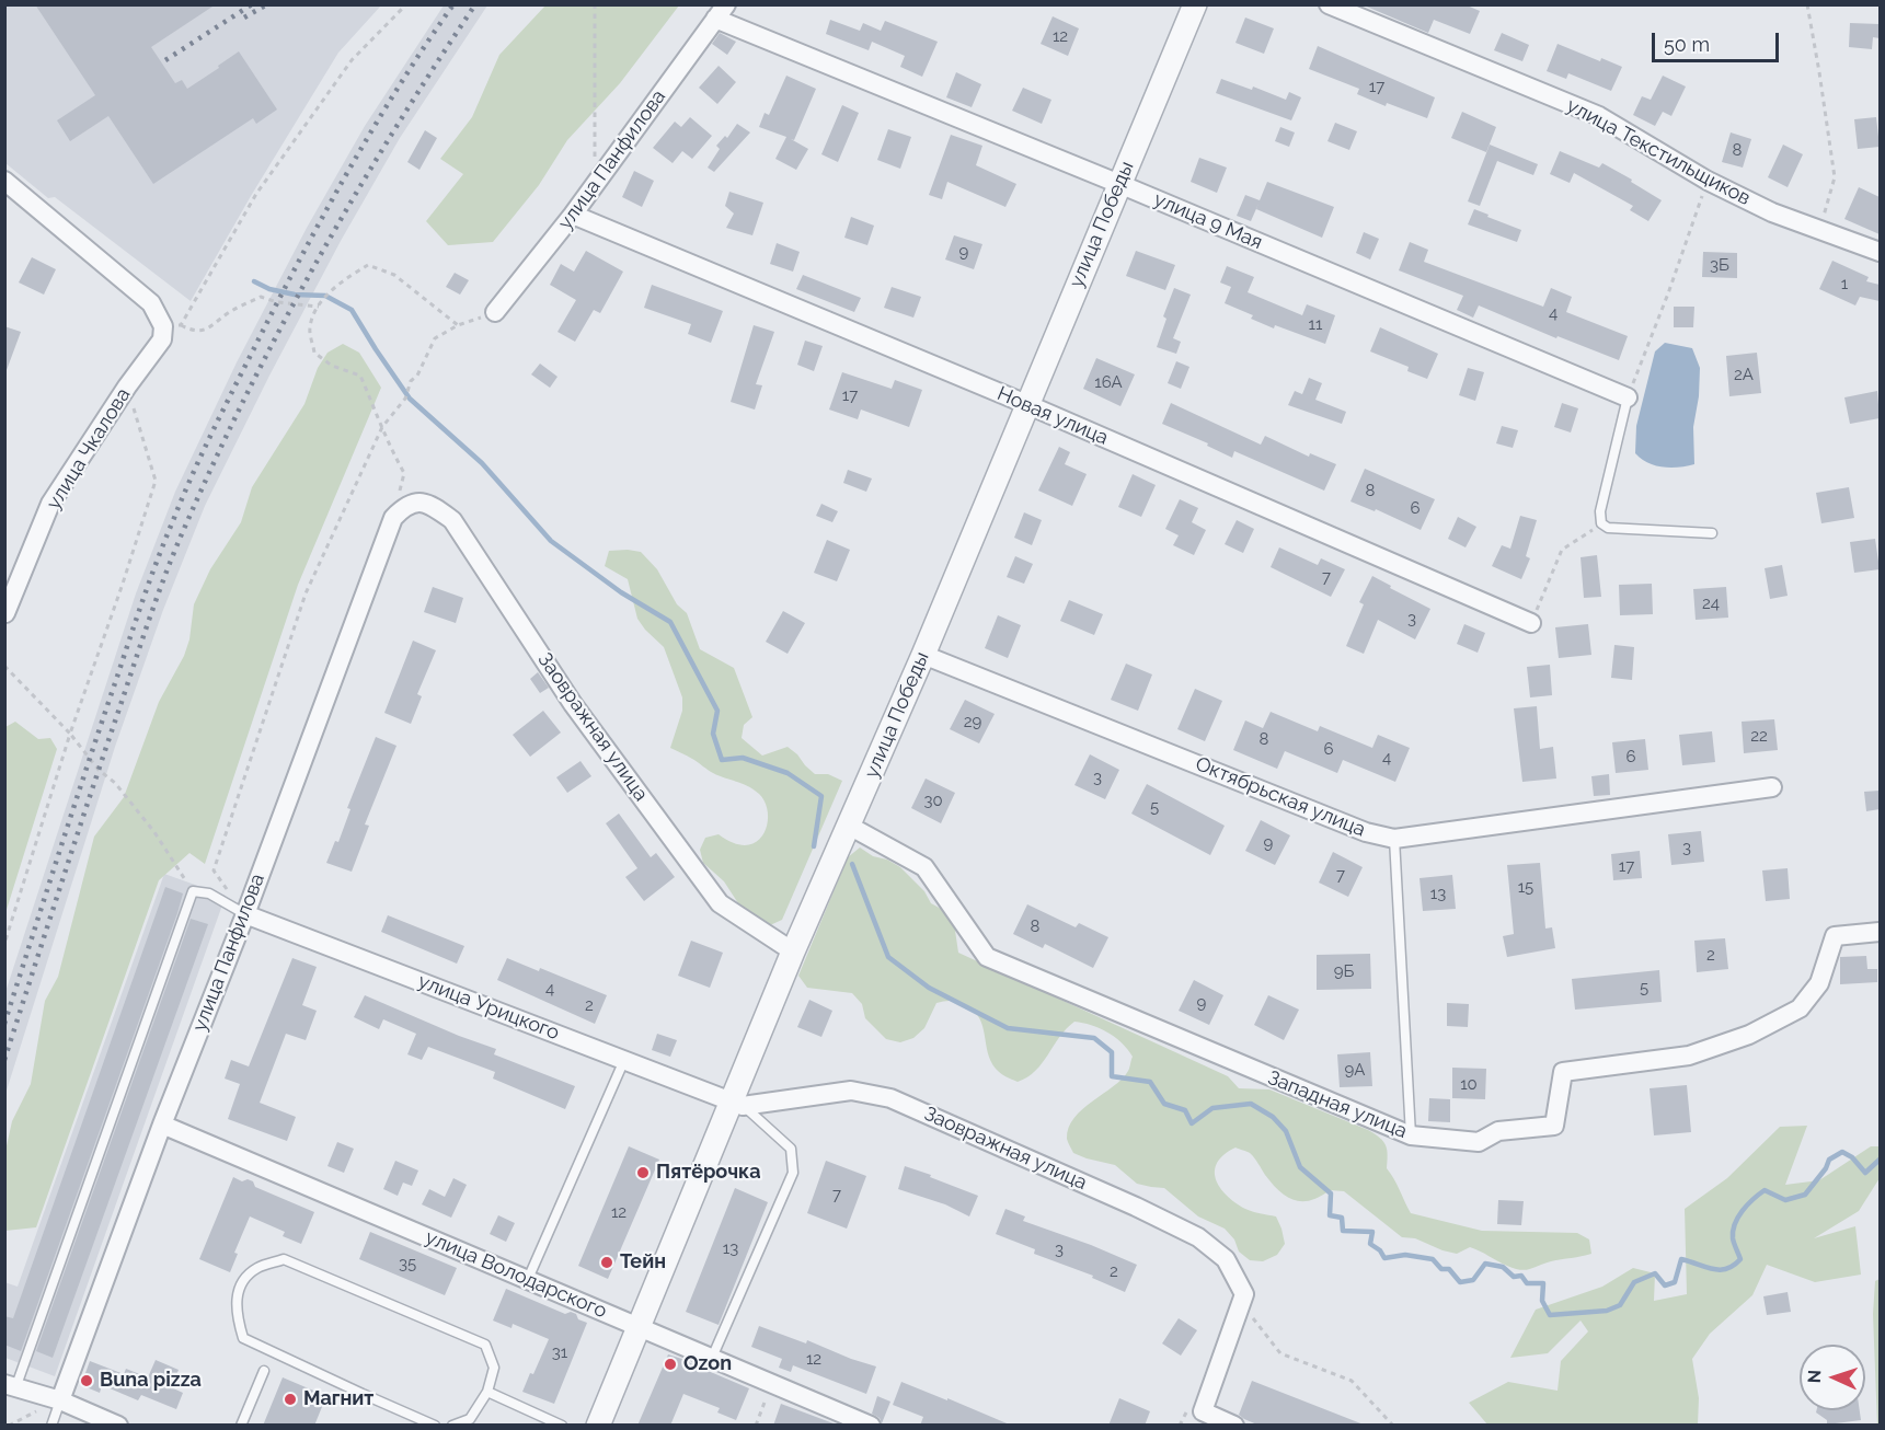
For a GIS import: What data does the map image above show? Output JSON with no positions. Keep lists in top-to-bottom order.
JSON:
{
  "streets": {
    "street": [
      "улица Текстильщиков",
      "улица Панфилова",
      "улица 9 Мая",
      "улица Победы",
      "Новая улица",
      "улица Чкалова",
      "Заовражная улица",
      "Октябрьская улица",
      "улица Урицкого",
      "Западная улица",
      "улица Володарского"
    ]
  },
  "crossings": [
    ["улица Панфилова", "улица 9 Мая"],
    ["улица Панфилова", "Новая улица"],
    ["улица Панфилова", "Заовражная улица"],
    ["улица Панфилова", "улица Урицкого"],
    ["улица Панфилова", "улица Володарского"],
    ["улица 9 Мая", "улица Победы"],
    ["улица Победы", "Новая улица"],
    ["улица Победы", "Заовражная улица"],
    ["улица Победы", "Октябрьская улица"],
    ["улица Победы", "улица Урицкого"],
    ["улица Победы", "Западная улица"],
    ["улица Победы", "улица Володарского"],
    ["Заовражная улица", "улица Урицкого"]
  ],
  "places": [
    "Пятёрочка",
    "Тейн",
    "Ozon",
    "Buna pizza",
    "Магнит"
  ],
  "house_numbers": [
    "12",
    "17",
    "8",
    "9",
    "3Б",
    "1",
    "4",
    "11",
    "2А",
    "16А",
    "17",
    "8",
    "6",
    "7",
    "24",
    "3",
    "29",
    "22",
    "8",
    "6",
    "6",
    "4",
    "3",
    "30",
    "5",
    "9",
    "3",
    "17",
    "7",
    "15",
    "13",
    "8",
    "2",
    "9Б",
    "5",
    "4",
    "9",
    "2",
    "9А",
    "10",
    "7",
    "12",
    "13",
    "3",
    "35",
    "2",
    "31",
    "12"
  ],
  "scale_bar": "50 m",
  "north": "left"
}
